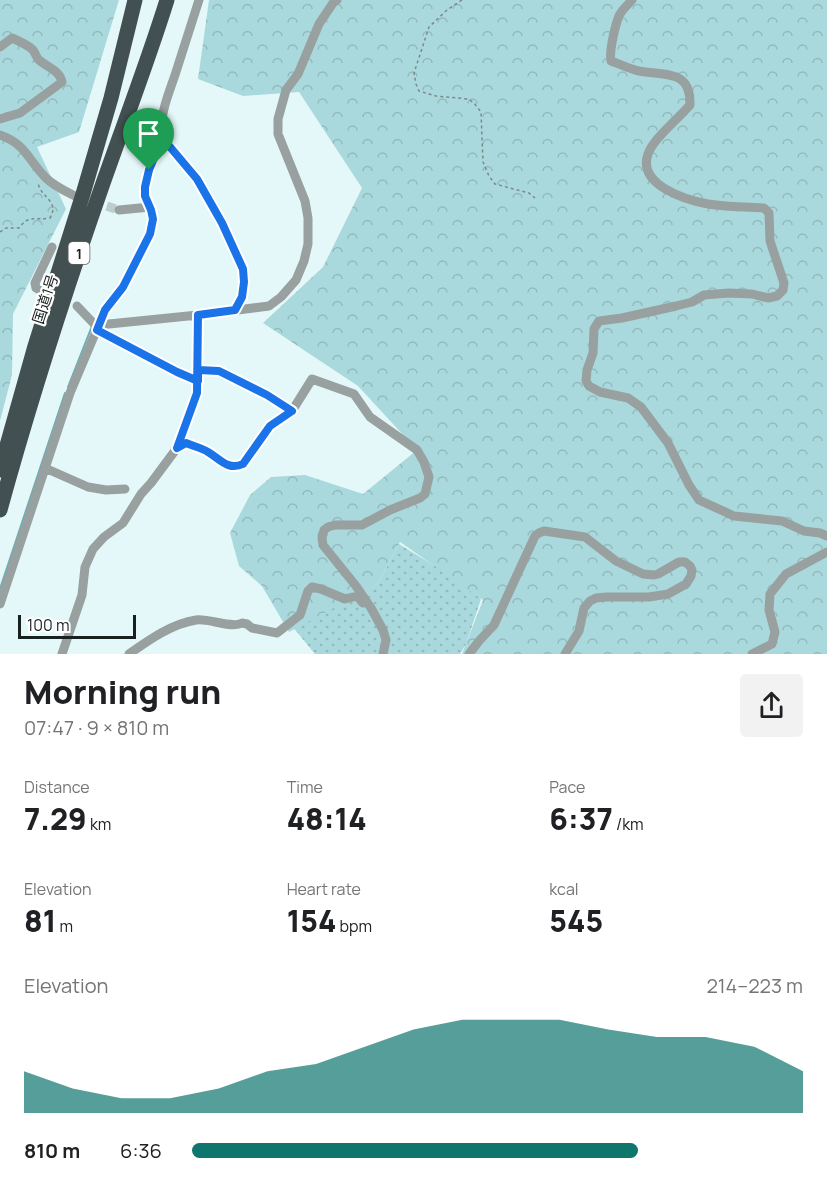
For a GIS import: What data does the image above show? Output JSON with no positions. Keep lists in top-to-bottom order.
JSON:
{
  "streets": {
    "highway": ["1", "国道1号"]
  },
  "scale_bar": "100 m",
  "page": {
    "scale": "100 m",
    "heading": ["Morning run", "07:47 · 9 × 810 m"],
    "stats": [
      ["Distance", "7.29 km"],
      ["Time", "48:14"],
      ["Pace", "6:37 /km"],
      ["Elevation", "81 m"],
      ["Heart rate", "154 bpm"],
      ["kcal", "545"]
    ],
    "chart": ["Elevation", "214–223 m"],
    "list": [
      {
        "name": "810 m",
        "note": "6:36"
      }
    ]
  }
}
